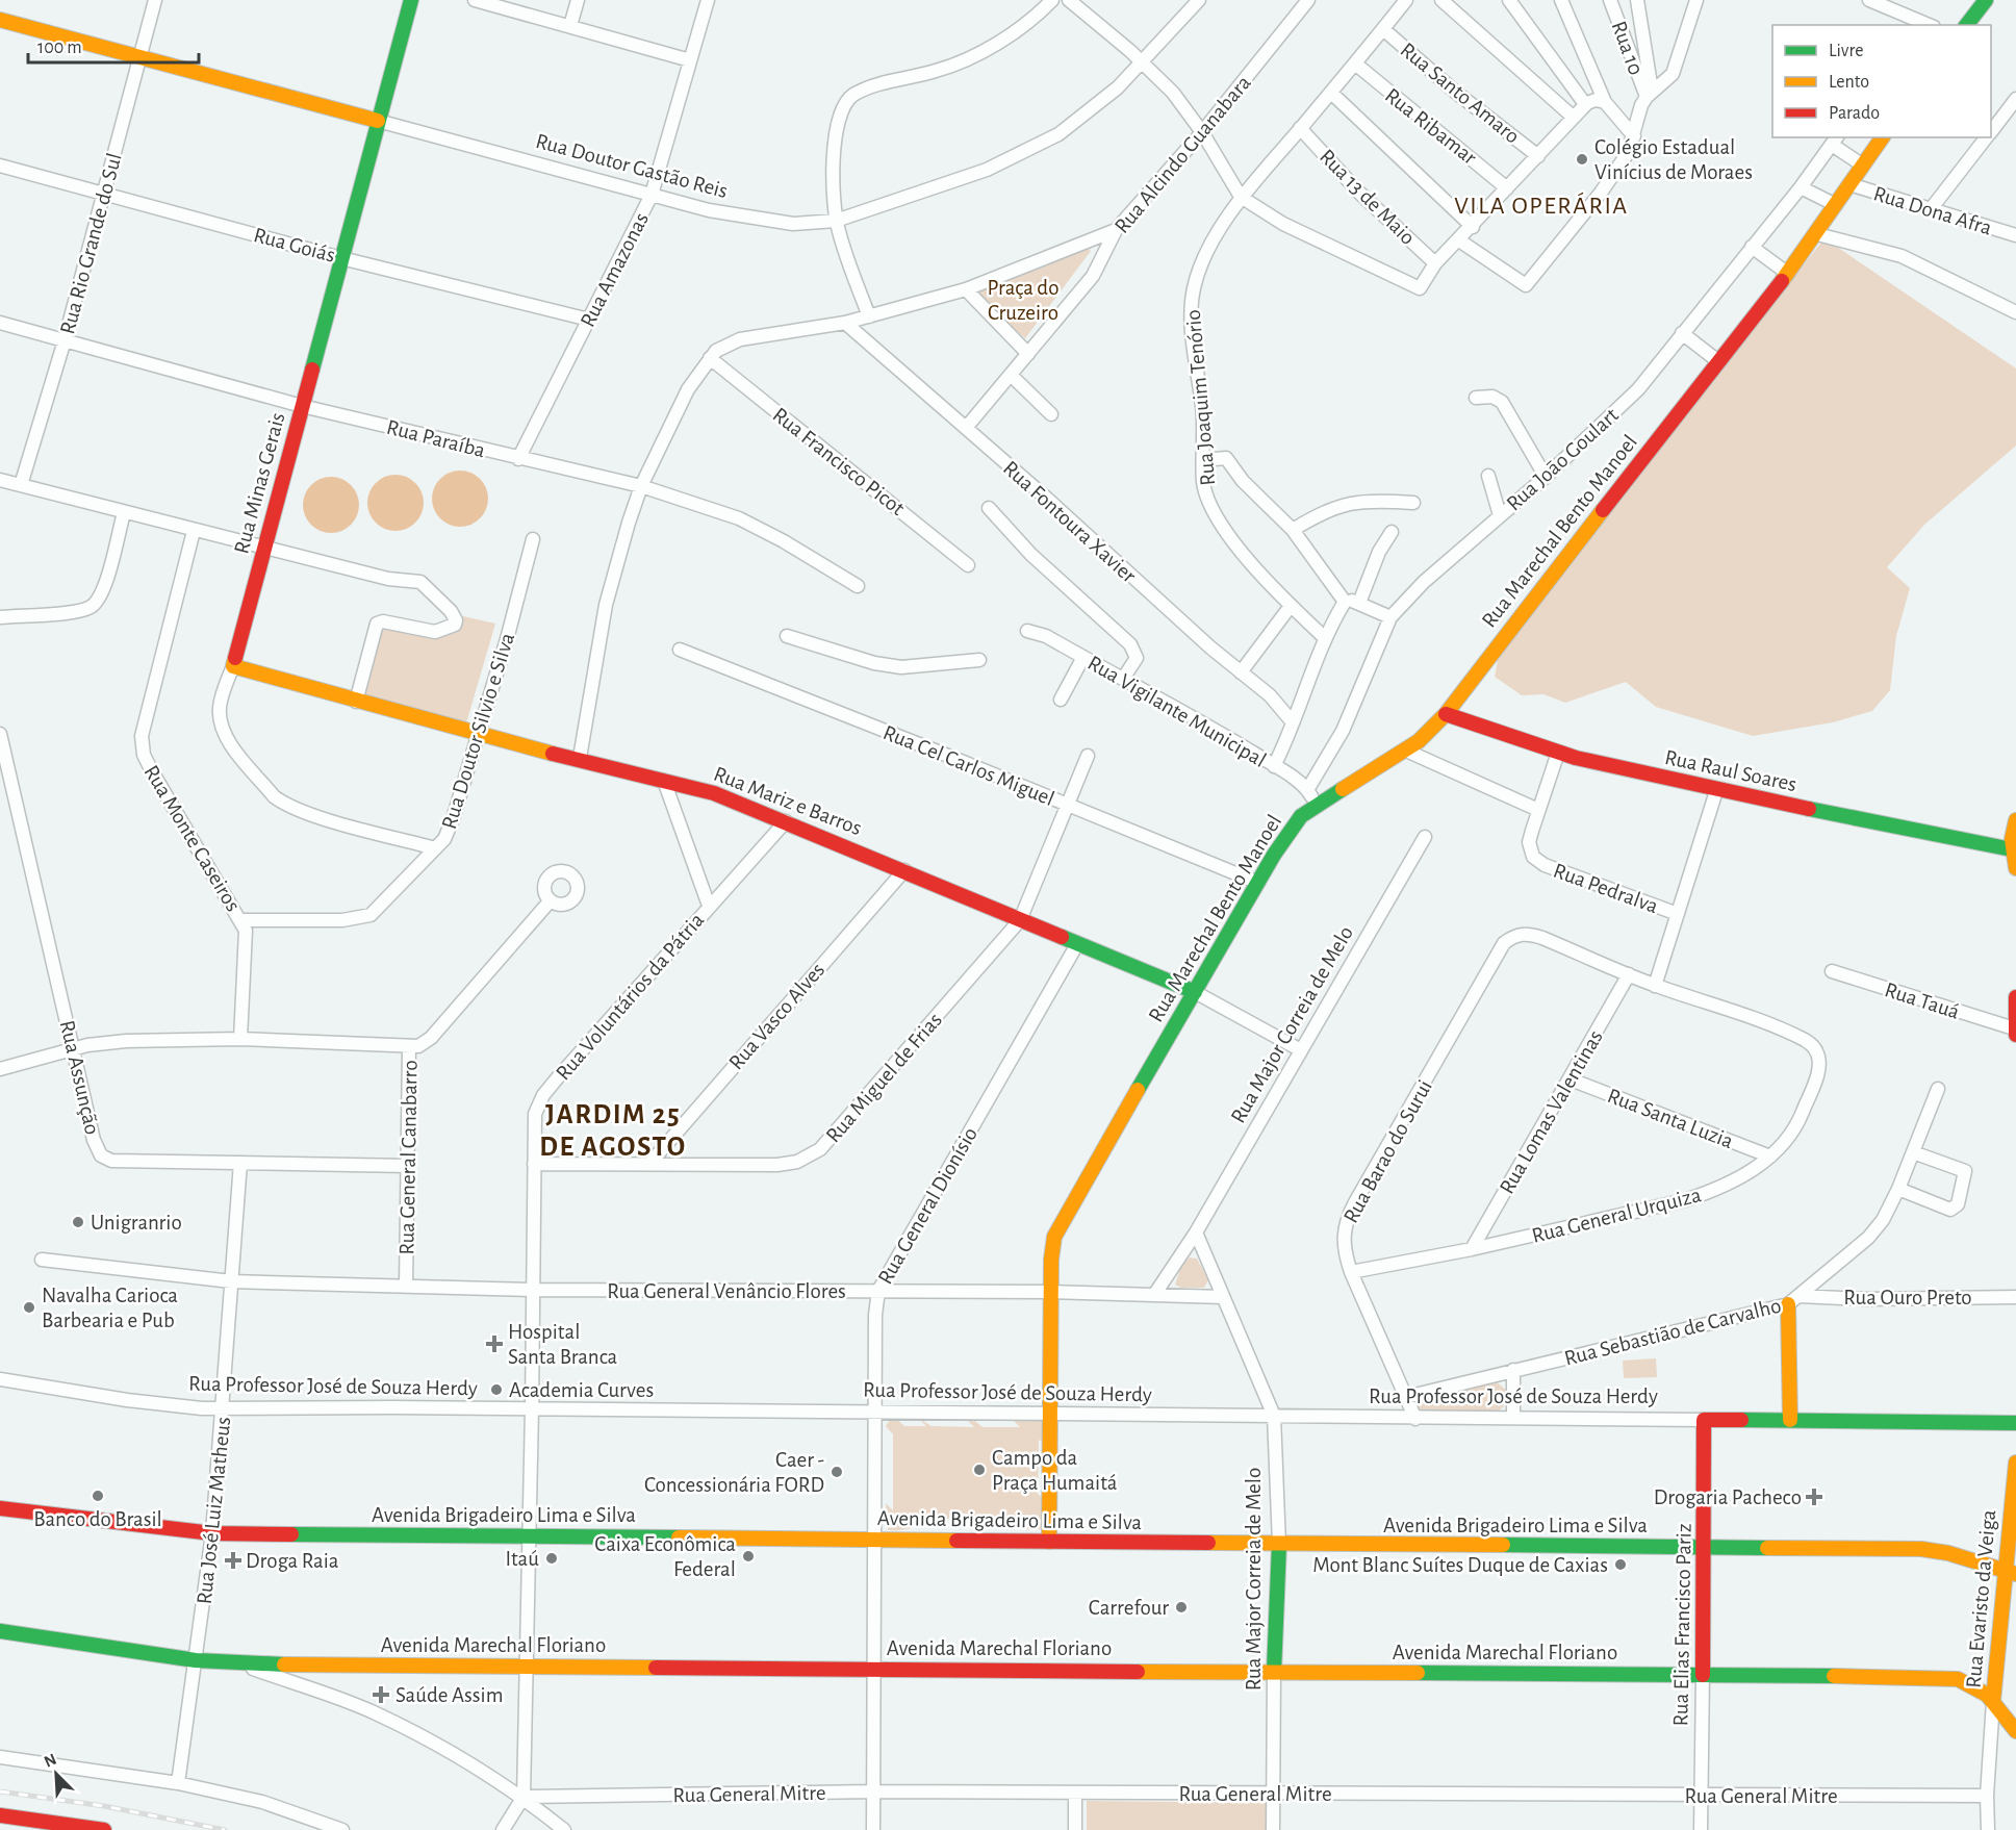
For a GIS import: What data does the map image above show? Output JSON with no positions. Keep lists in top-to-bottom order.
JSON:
{
  "streets": {
    "main road": [
      "Rua Doutor Gastão Reis",
      "Rua Minas Gerais",
      "Rua Marechal Bento Manoel",
      "Rua Raul Soares",
      "Rua Mariz e Barros",
      "Rua Major Correia de Melo",
      "Rua Professor José de Souza Herdy",
      "Avenida Brigadeiro Lima e Silva",
      "Rua Evaristo da Veiga",
      "Rua Elias Francisco Pariz",
      "Avenida Marechal Floriano"
    ],
    "street": [
      "Rua 10",
      "Rua Santo Amaro",
      "Rua Ribamar",
      "Rua Alcindo Guanabara",
      "Rua 13 de Maio",
      "Rua Dona Afra",
      "Rua Rio Grande do Sul",
      "Rua Goiás",
      "Rua Amazonas",
      "Rua Joaquim Tenório",
      "Rua Paraíba",
      "Rua Joāo Goulart",
      "Rua Francisco Picot",
      "Rua Fontoura Xavier",
      "Rua Vigilante Municipal",
      "Rua Doutor Silvio e Silva",
      "Rua Cel Carlos Miguel",
      "Rua Monte Caseiros",
      "Rua Pedralva",
      "Rua Voluntários da Pátria",
      "Rua Tauá",
      "Rua Vasco Alves",
      "Rua Assunção",
      "Rua Miguel de Frias",
      "Rua Lomas Valentinas",
      "Rua Santa Luzia",
      "Rua Barao do Surui",
      "Rua General Canabarro",
      "Rua General Dionísio",
      "Rua General Urquiza",
      "Rua General Venâncio Flores",
      "Rua Ouro Preto",
      "Rua Sebastião de Carvalho",
      "Rua José Luiz Matheus",
      "Rua General Mitre"
    ]
  },
  "crossings": [
    ["Rua Santo Amaro", "Rua Joaquim Tenório"],
    ["Rua Ribamar", "Rua Joaquim Tenório"],
    ["Rua Alcindo Guanabara", "Rua Fontoura Xavier"],
    ["Rua Doutor Gastão Reis", "Rua Rio Grande do Sul"],
    ["Rua Doutor Gastão Reis", "Rua Amazonas"],
    ["Rua Doutor Gastão Reis", "Rua Minas Gerais"],
    ["Rua 13 de Maio", "Rua Joaquim Tenório"],
    ["Rua Dona Afra", "Rua Marechal Bento Manoel"],
    ["Rua Rio Grande do Sul", "Rua Goiás"],
    ["Rua Rio Grande do Sul", "Rua Paraíba"],
    ["Rua Goiás", "Rua Amazonas"],
    ["Rua Goiás", "Rua Minas Gerais"],
    ["Rua Amazonas", "Rua Paraíba"],
    ["Rua Paraíba", "Rua Minas Gerais"],
    ["Rua Joāo Goulart", "Rua Vigilante Municipal"],
    ["Rua Minas Gerais", "Rua Doutor Silvio e Silva"],
    ["Rua Minas Gerais", "Rua Mariz e Barros"],
    ["Rua Marechal Bento Manoel", "Rua Vigilante Municipal"],
    ["Rua Marechal Bento Manoel", "Rua Cel Carlos Miguel"],
    ["Rua Marechal Bento Manoel", "Rua Raul Soares"],
    ["Rua Marechal Bento Manoel", "Rua Mariz e Barros"],
    ["Rua Marechal Bento Manoel", "Rua General Venâncio Flores"],
    ["Rua Marechal Bento Manoel", "Rua Professor José de Souza Herdy"],
    ["Rua Marechal Bento Manoel", "Avenida Brigadeiro Lima e Silva"],
    ["Rua Doutor Silvio e Silva", "Rua Mariz e Barros"],
    ["Rua Doutor Silvio e Silva", "Rua Monte Caseiros"],
    ["Rua Cel Carlos Miguel", "Rua Miguel de Frias"],
    ["Rua Raul Soares", "Rua Pedralva"],
    ["Rua Mariz e Barros", "Rua Voluntários da Pátria"],
    ["Rua Mariz e Barros", "Rua Vasco Alves"],
    ["Rua Mariz e Barros", "Rua Major Correia de Melo"],
    ["Rua Mariz e Barros", "Rua Miguel de Frias"],
    ["Rua Mariz e Barros", "Rua General Dionísio"],
    ["Rua Voluntários da Pátria", "Rua Miguel de Frias"],
    ["Rua Voluntários da Pátria", "Rua General Venâncio Flores"],
    ["Rua Voluntários da Pátria", "Rua Professor José de Souza Herdy"],
    ["Rua Voluntários da Pátria", "Avenida Brigadeiro Lima e Silva"],
    ["Rua Voluntários da Pátria", "Avenida Marechal Floriano"],
    ["Rua Voluntários da Pátria", "Rua General Mitre"],
    ["Rua Vasco Alves", "Rua Miguel de Frias"],
    ["Rua Major Correia de Melo", "Rua General Venâncio Flores"],
    ["Rua Major Correia de Melo", "Rua Professor José de Souza Herdy"],
    ["Rua Major Correia de Melo", "Avenida Brigadeiro Lima e Silva"],
    ["Rua Major Correia de Melo", "Avenida Marechal Floriano"],
    ["Rua Major Correia de Melo", "Rua General Mitre"],
    ["Rua Assunção", "Rua General Canabarro"],
    ["Rua Assunção", "Rua José Luiz Matheus"],
    ["Rua Lomas Valentinas", "Rua Santa Luzia"],
    ["Rua Lomas Valentinas", "Rua General Urquiza"],
    ["Rua Santa Luzia", "Rua General Urquiza"],
    ["Rua Barao do Surui", "Rua General Urquiza"],
    ["Rua Barao do Surui", "Rua Sebastião de Carvalho"],
    ["Rua Barao do Surui", "Rua Professor José de Souza Herdy"],
    ["Rua General Canabarro", "Rua General Venâncio Flores"],
    ["Rua General Dionísio", "Rua General Venâncio Flores"],
    ["Rua General Dionísio", "Rua Professor José de Souza Herdy"],
    ["Rua General Dionísio", "Avenida Brigadeiro Lima e Silva"],
    ["Rua General Dionísio", "Avenida Marechal Floriano"],
    ["Rua General Dionísio", "Rua General Mitre"],
    ["Rua General Venâncio Flores", "Rua José Luiz Matheus"],
    ["Rua Ouro Preto", "Rua Sebastião de Carvalho"],
    ["Rua Professor José de Souza Herdy", "Rua José Luiz Matheus"],
    ["Rua Professor José de Souza Herdy", "Rua Elias Francisco Pariz"],
    ["Rua José Luiz Matheus", "Avenida Brigadeiro Lima e Silva"],
    ["Rua José Luiz Matheus", "Avenida Marechal Floriano"],
    ["Avenida Brigadeiro Lima e Silva", "Rua Evaristo da Veiga"],
    ["Avenida Brigadeiro Lima e Silva", "Rua Elias Francisco Pariz"],
    ["Rua Evaristo da Veiga", "Avenida Marechal Floriano"],
    ["Rua Evaristo da Veiga", "Rua General Mitre"],
    ["Rua Elias Francisco Pariz", "Avenida Marechal Floriano"],
    ["Rua Elias Francisco Pariz", "Rua General Mitre"]
  ],
  "districts": ["VILA OPERÁRIA", "JARDIM 25 DE AGOSTO"],
  "parks": ["Praça do Cruzeiro"],
  "places": {
    "other": [
      "Colégio Estadual Vinícius de Moraes",
      "Unigranrio",
      "Navalha Carioca Barbearia e Pub",
      "Academia Curves",
      "Campo da Praça Humaitá",
      "Caer - Concessionária FORD",
      "Banco do Brasil",
      "Caixa Econômica Federal",
      "Itaú",
      "Mont Blanc Suítes Duque de Caxias",
      "Carrefour"
    ],
    "health": [
      "Hospital Santa Branca",
      "Drogaria Pacheco",
      "Droga Raia",
      "Saúde Assim"
    ]
  },
  "legend": ["Livre", "Lento", "Parado"],
  "scale_bar": "100 m",
  "north": "top left"
}
